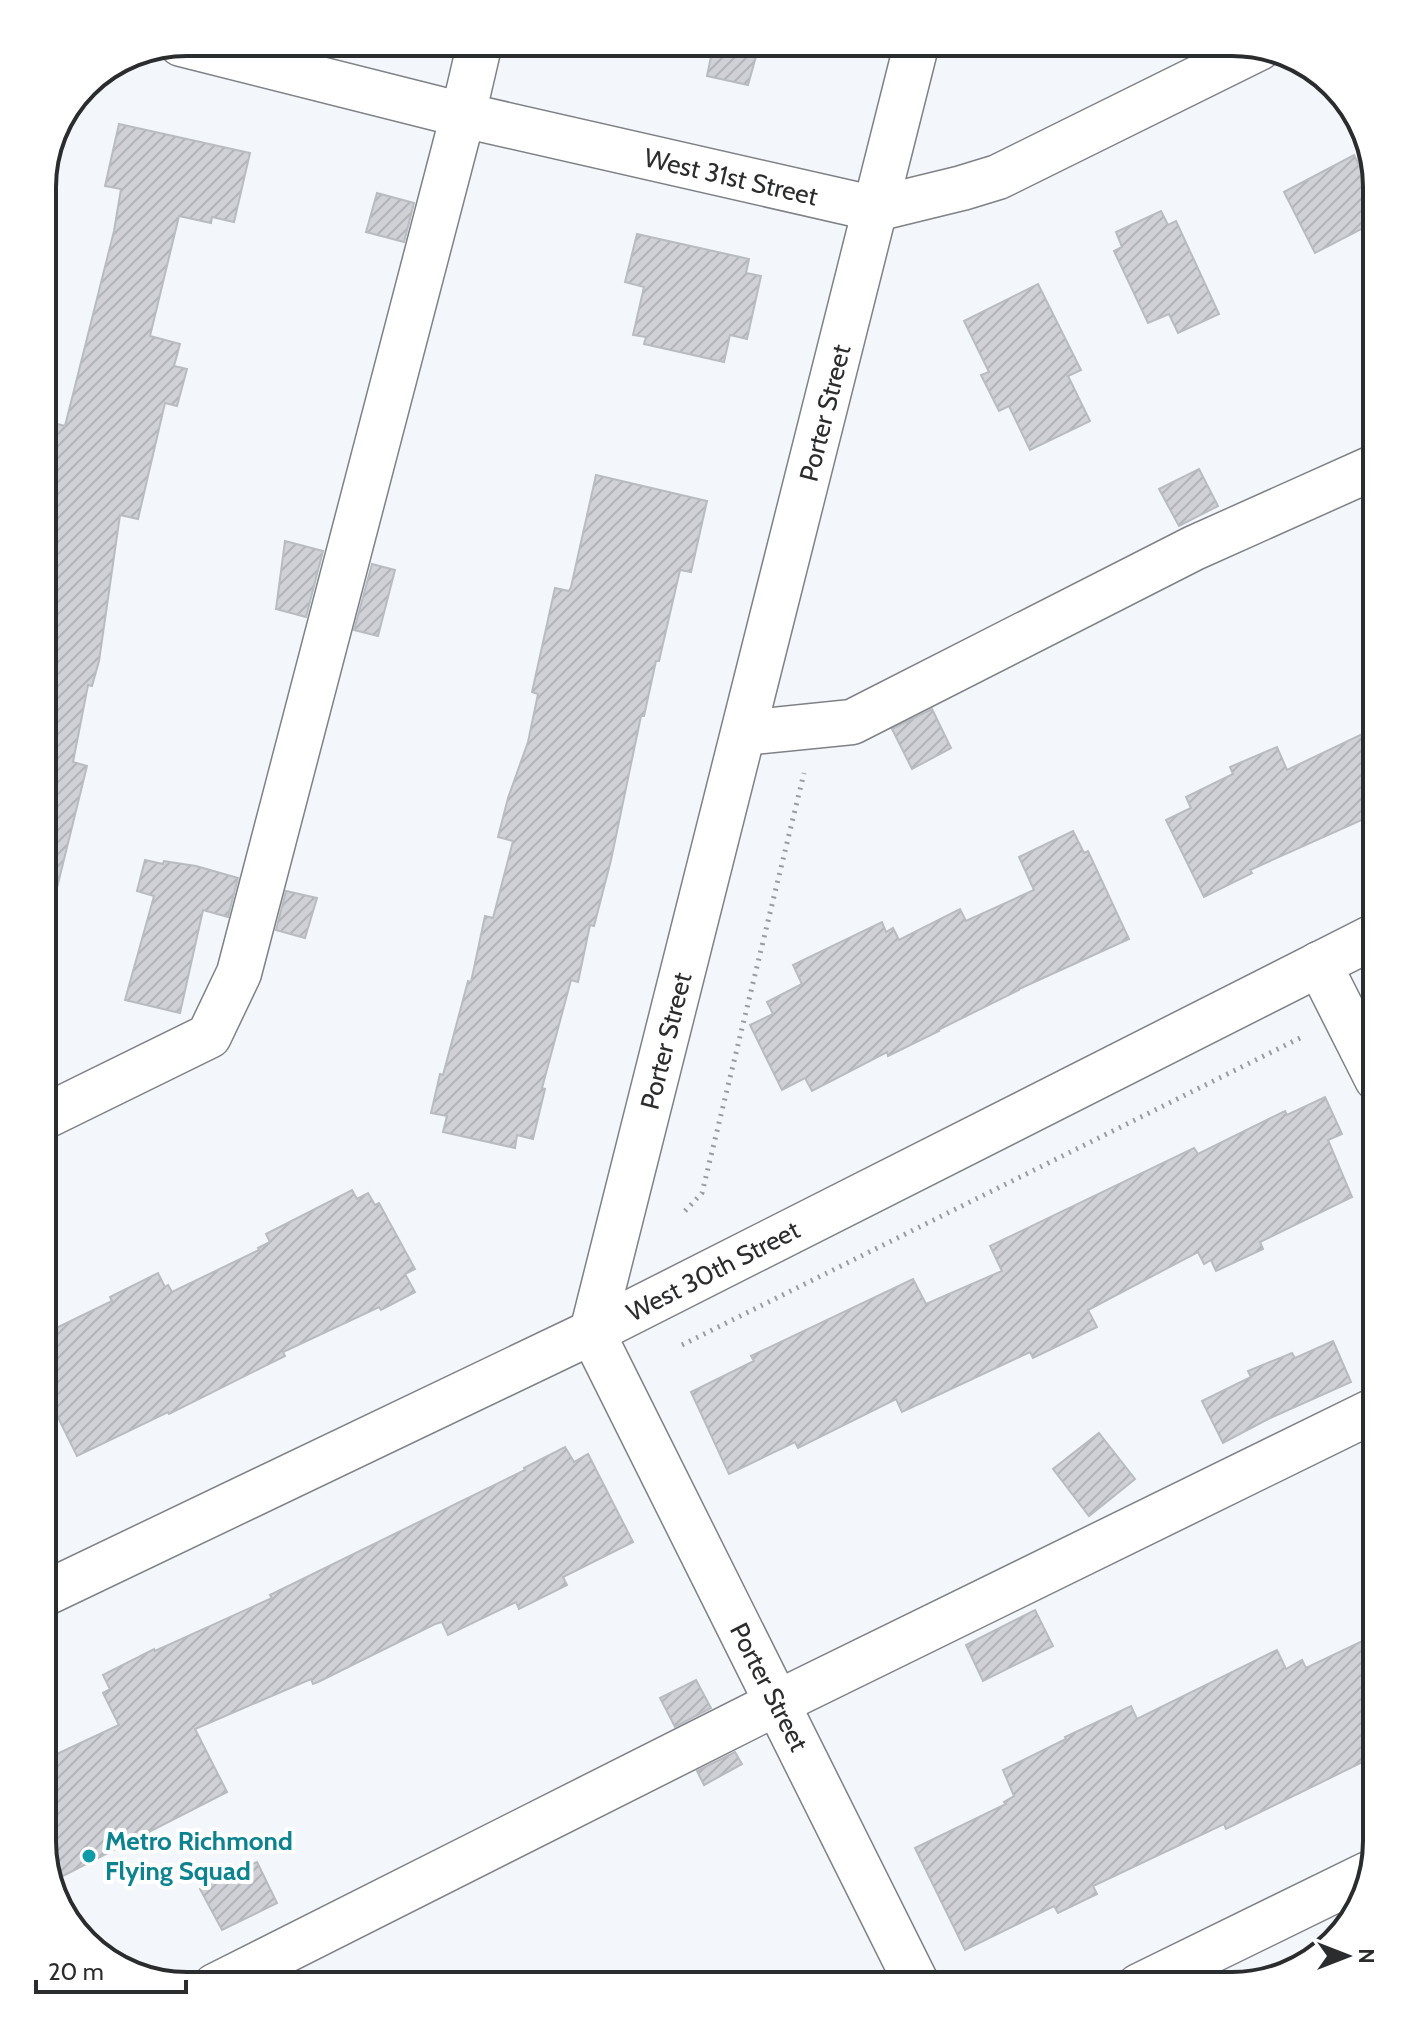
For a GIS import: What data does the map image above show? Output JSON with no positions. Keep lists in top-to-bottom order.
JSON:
{
  "streets": {
    "street": ["West 31st Street", "Porter Street", "West 30th Street"]
  },
  "crossings": [
    ["West 31st Street", "Porter Street"],
    ["Porter Street", "West 30th Street"]
  ],
  "places": ["Metro Richmond Flying Squad"],
  "scale_bar": "20 m",
  "north": "right"
}
